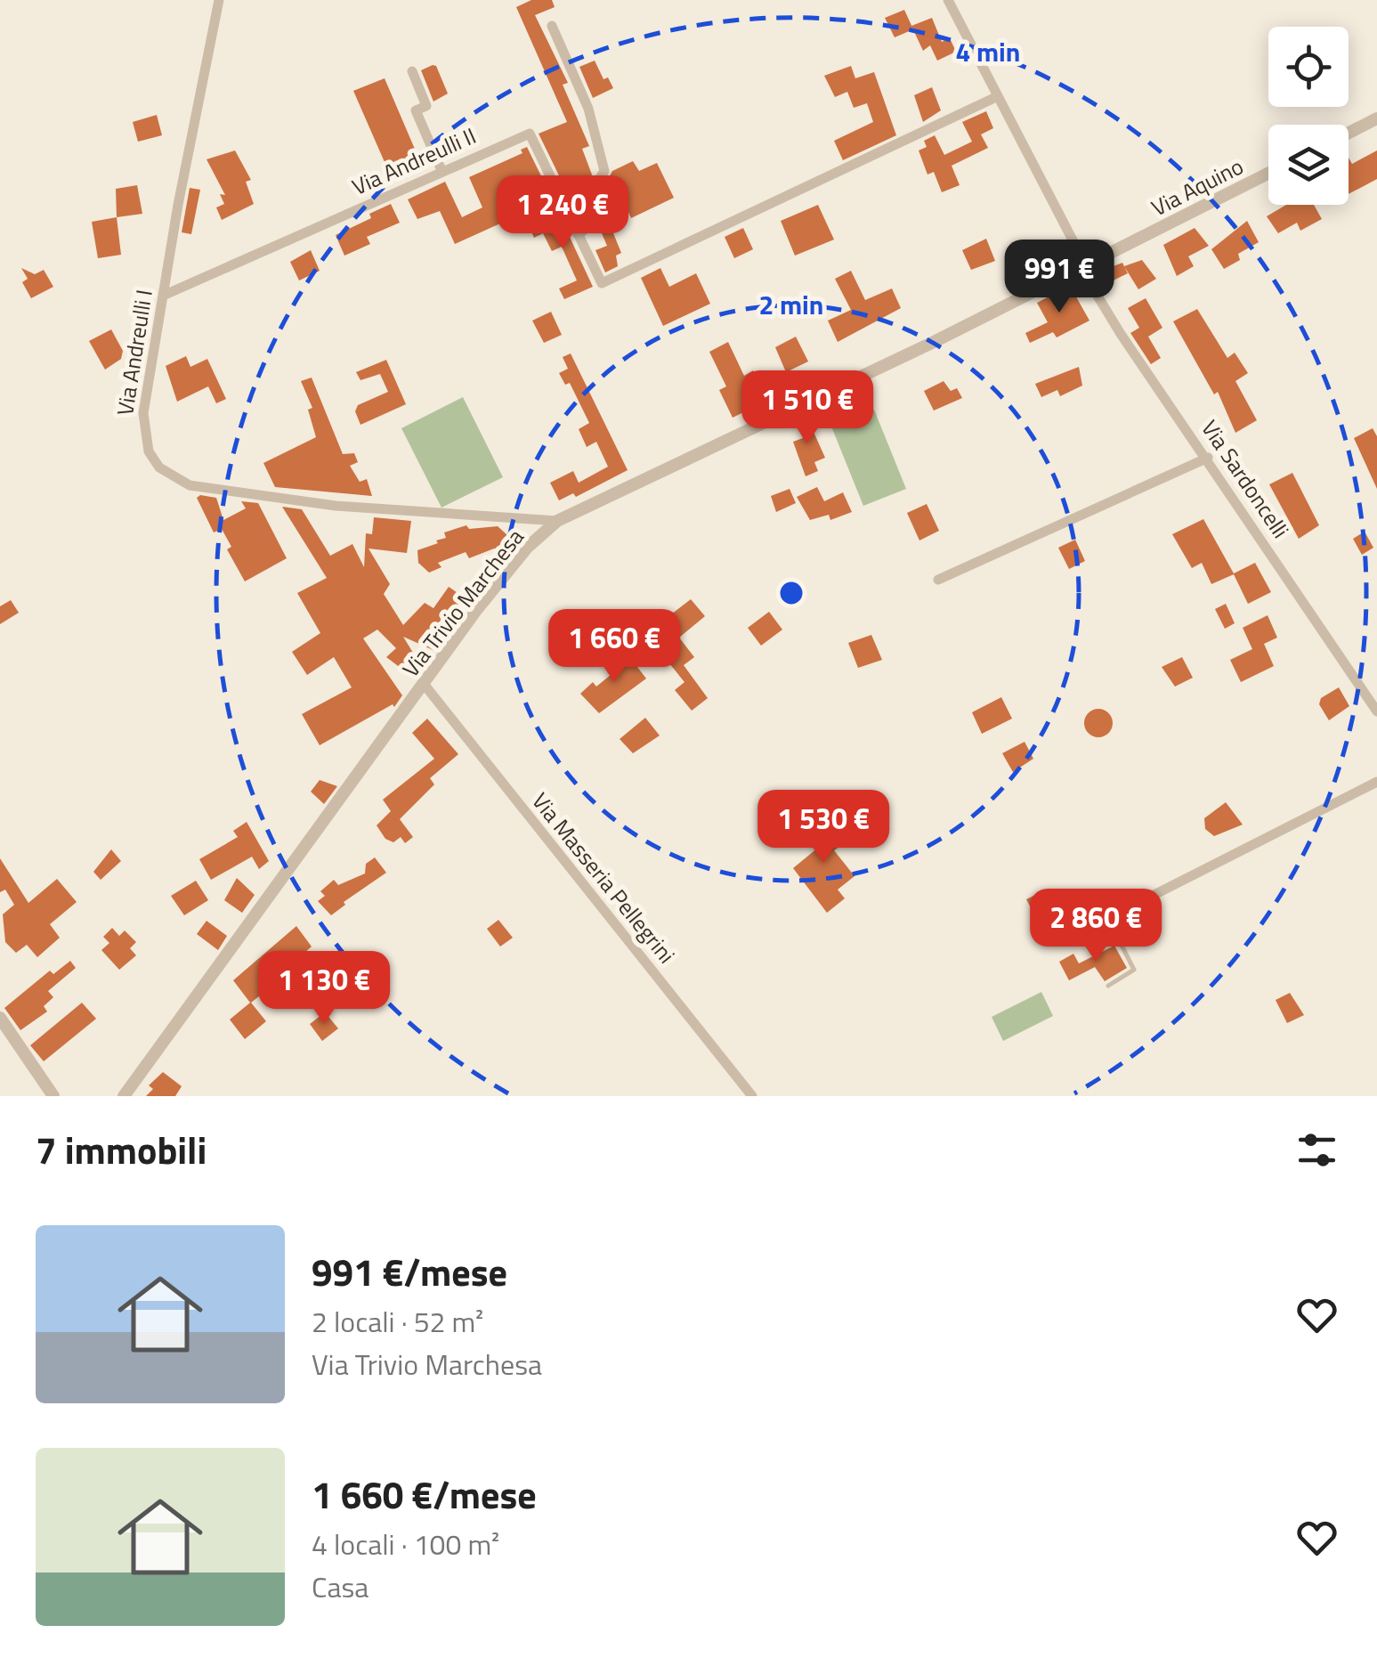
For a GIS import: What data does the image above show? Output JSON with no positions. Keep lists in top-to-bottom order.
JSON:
{
  "streets": {
    "street": [
      "Via Andreulli II",
      "Via Aquino",
      "Via Andreulli I",
      "Via Sardoncelli",
      "Via Trivio Marchesa",
      "Via Masseria Pellegrini"
    ]
  },
  "crossings": [
    ["Via Andreulli II", "Via Andreulli I"],
    ["Via Andreulli II", "Via Sardoncelli"],
    ["Via Aquino", "Via Sardoncelli"],
    ["Via Aquino", "Via Trivio Marchesa"],
    ["Via Andreulli I", "Via Trivio Marchesa"],
    ["Via Sardoncelli", "Via Trivio Marchesa"],
    ["Via Trivio Marchesa", "Via Masseria Pellegrini"]
  ],
  "page": {
    "price": [
      "1 240 €",
      "991 €",
      "1 510 €",
      "1 660 €",
      "1 530 €",
      "2 860 €",
      "1 130 €"
    ],
    "heading": "7 immobili",
    "list": [
      {
        "name": "991 €/mese",
        "note": "2 locali · 52 m² · Via Trivio Marchesa"
      },
      {
        "name": "1 660 €/mese",
        "note": "4 locali · 100 m² · Casa"
      }
    ]
  },
  "rings": ["4 min", "2 min"]
}
